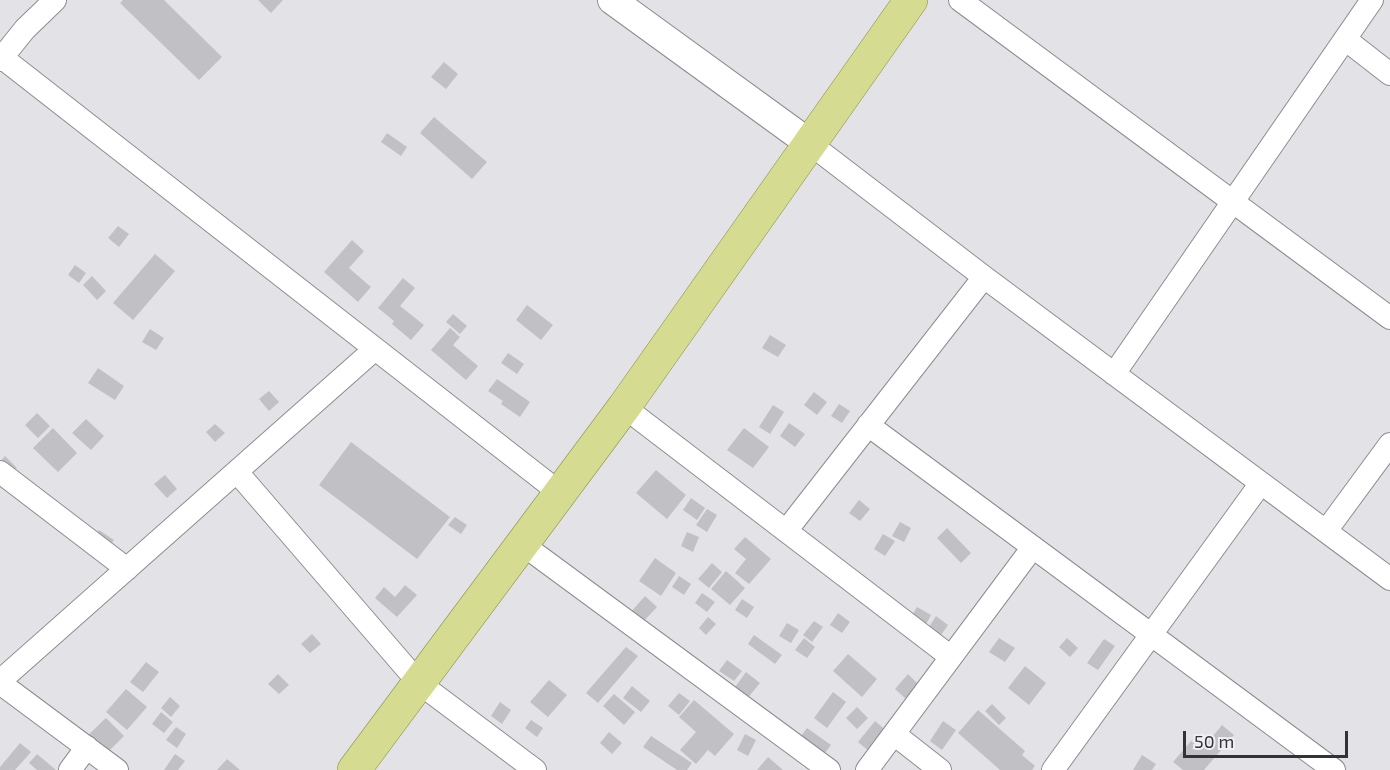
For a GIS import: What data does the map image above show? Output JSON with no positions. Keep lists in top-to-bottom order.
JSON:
{
  "scale_bar": "50 m"
}
